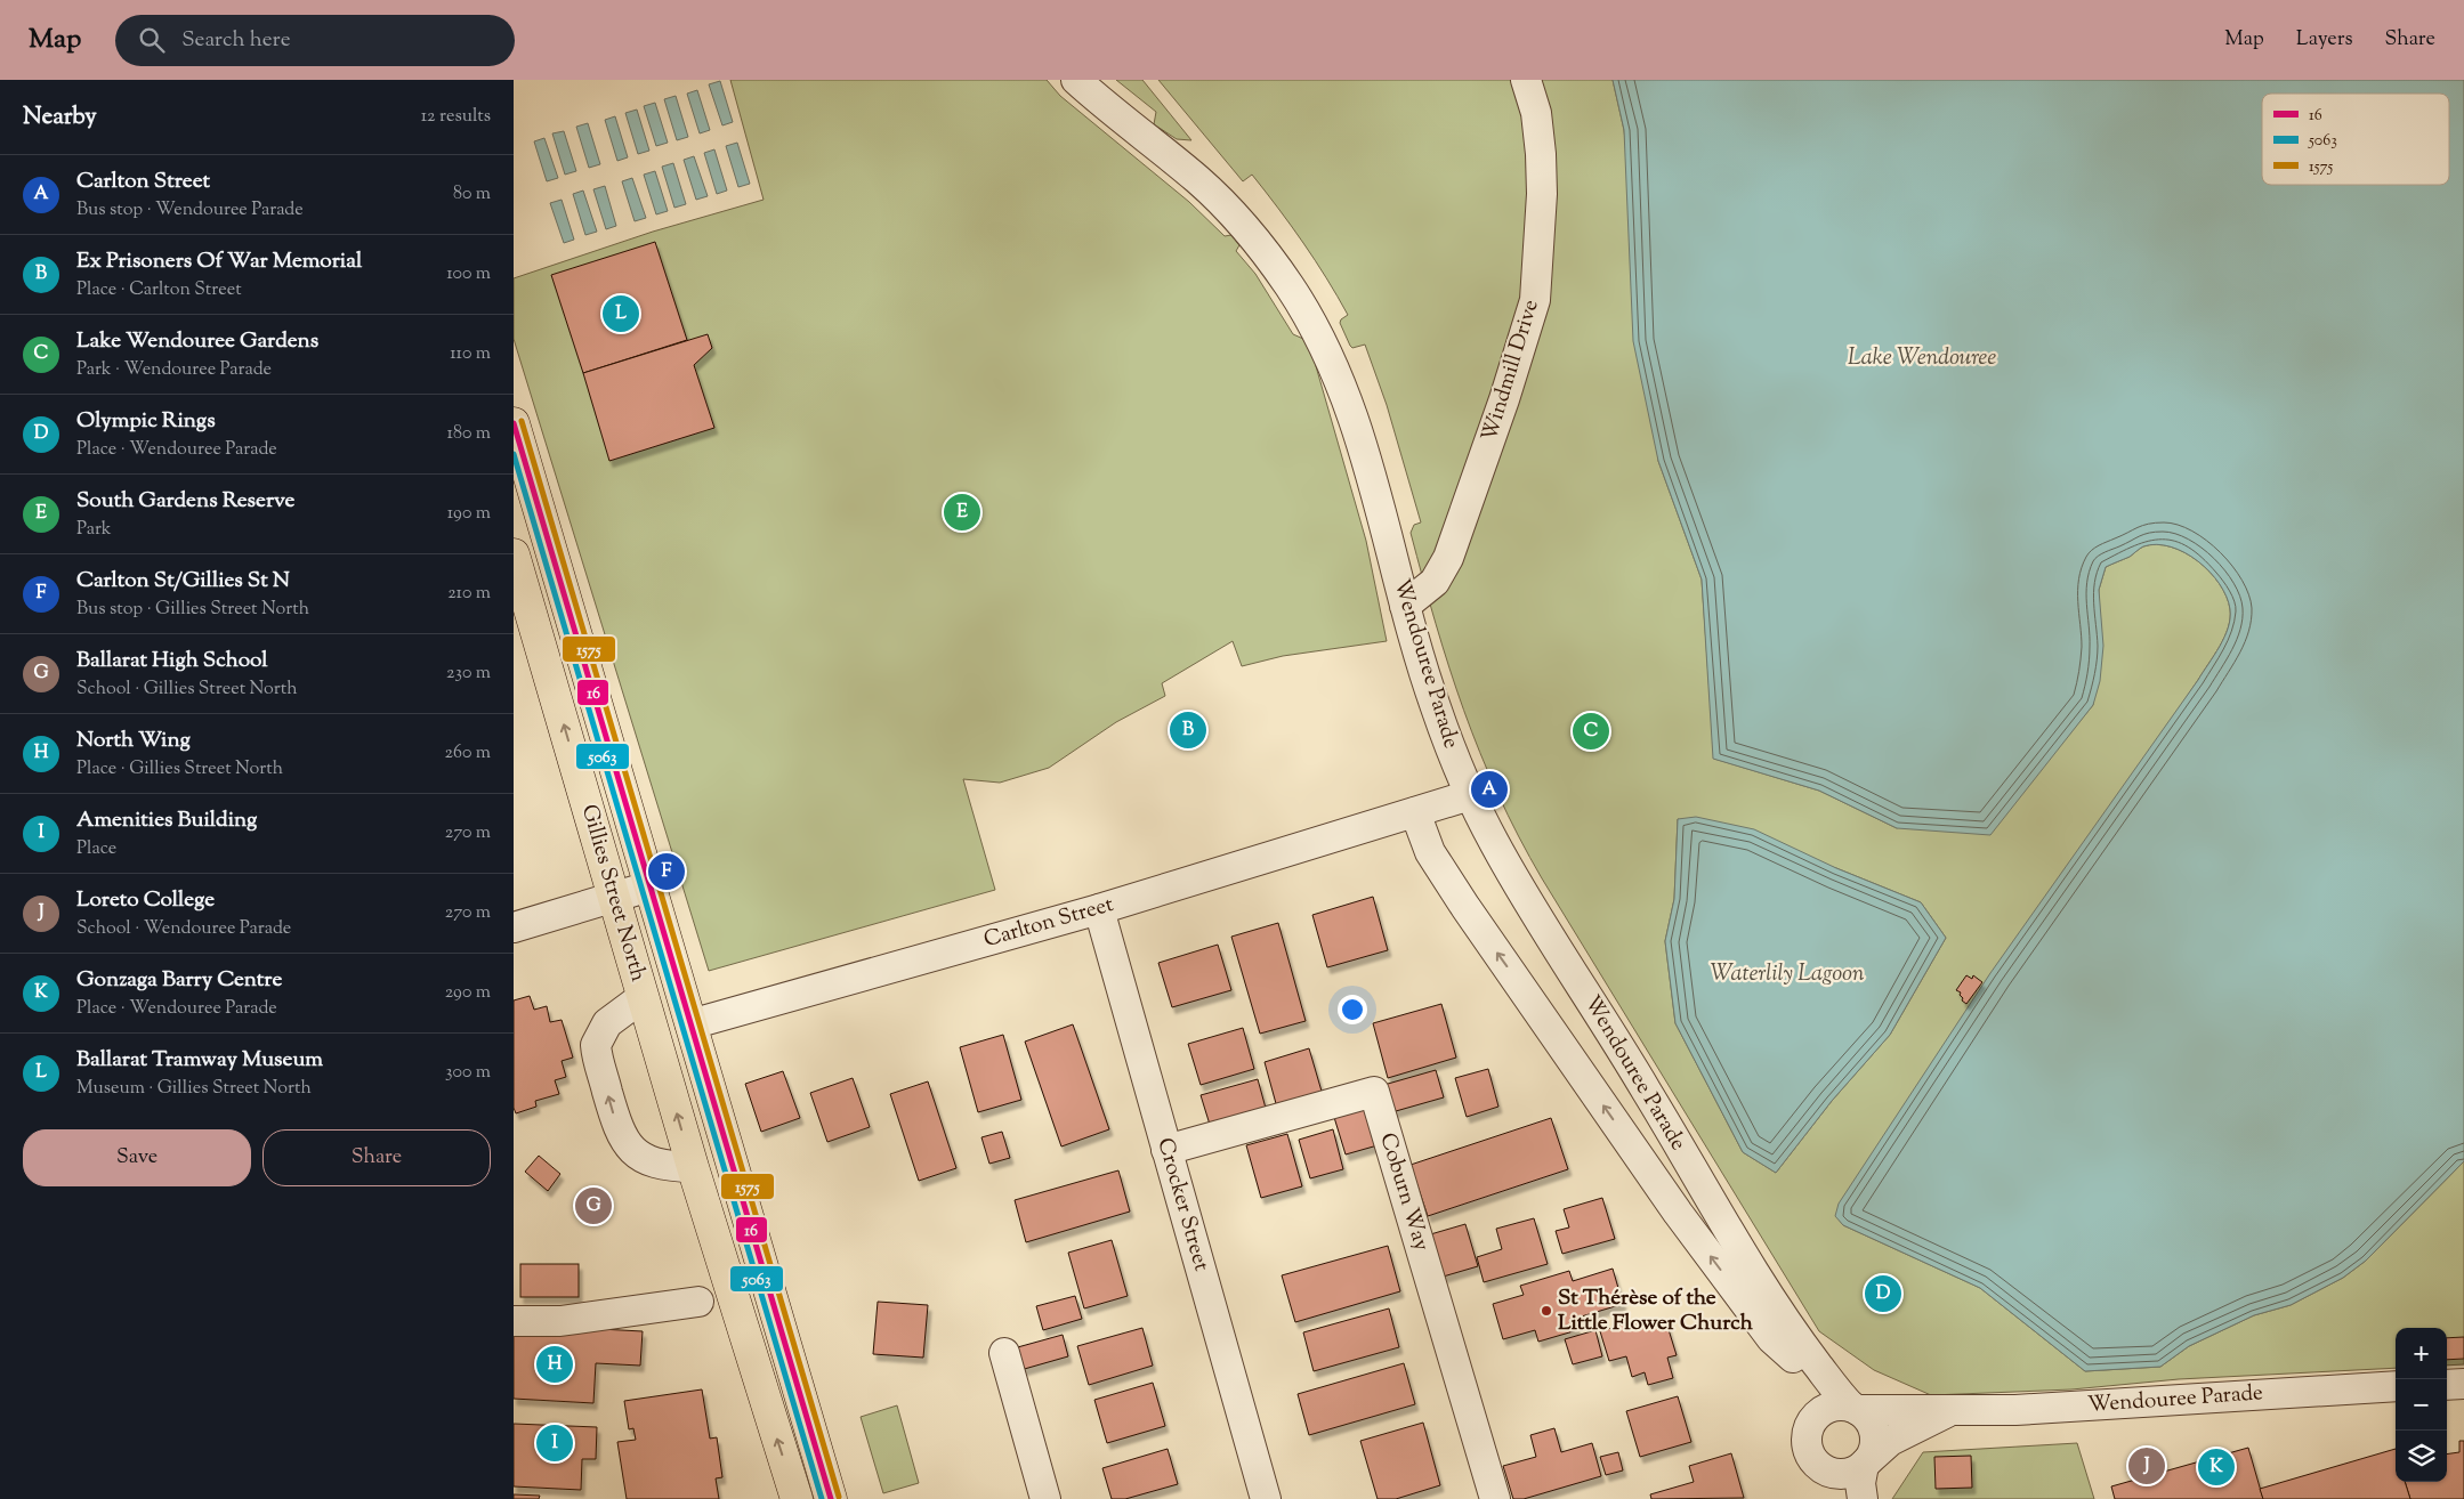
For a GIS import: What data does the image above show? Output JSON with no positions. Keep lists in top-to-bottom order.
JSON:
{
  "streets": {
    "main road": ["Gillies Street North"],
    "street": [
      "Windmill Drive",
      "Wendouree Parade",
      "Carlton Street",
      "Coburn Way",
      "Crocker Street"
    ]
  },
  "crossings": [
    ["Windmill Drive", "Wendouree Parade"],
    ["Wendouree Parade", "Carlton Street"],
    ["Gillies Street North", "Carlton Street"],
    ["Carlton Street", "Crocker Street"],
    ["Coburn Way", "Crocker Street"]
  ],
  "water": ["Lake Wendouree", "Waterlily Lagoon"],
  "places": ["St Thérèse of the Little Flower Church"],
  "lines": ["transit line 1575", "transit line 16", "transit line 5063"],
  "legend": ["16", "5063", "1575"],
  "page": {
    "header": "Map",
    "search": "Search here",
    "nav": ["Map", "Layers", "Share"],
    "heading": ["Nearby", "12 results"],
    "list": [
      {
        "mark": "A",
        "name": "Carlton Street",
        "note": "Bus stop · Wendouree Parade",
        "value": "80 m"
      },
      {
        "mark": "B",
        "name": "Ex Prisoners Of War Memorial",
        "note": "Place · Carlton Street",
        "value": "100 m"
      },
      {
        "mark": "C",
        "name": "Lake Wendouree Gardens",
        "note": "Park · Wendouree Parade",
        "value": "110 m"
      },
      {
        "mark": "D",
        "name": "Olympic Rings",
        "note": "Place · Wendouree Parade",
        "value": "180 m"
      },
      {
        "mark": "E",
        "name": "South Gardens Reserve",
        "note": "Park",
        "value": "190 m"
      },
      {
        "mark": "F",
        "name": "Carlton St/Gillies St N",
        "note": "Bus stop · Gillies Street North",
        "value": "210 m"
      },
      {
        "mark": "G",
        "name": "Ballarat High School",
        "note": "School · Gillies Street North",
        "value": "230 m"
      },
      {
        "mark": "H",
        "name": "North Wing",
        "note": "Place · Gillies Street North",
        "value": "260 m"
      },
      {
        "mark": "I",
        "name": "Amenities Building",
        "note": "Place",
        "value": "270 m"
      },
      {
        "mark": "J",
        "name": "Loreto College",
        "note": "School · Wendouree Parade",
        "value": "270 m"
      },
      {
        "mark": "K",
        "name": "Gonzaga Barry Centre",
        "note": "Place · Wendouree Parade",
        "value": "290 m"
      },
      {
        "mark": "L",
        "name": "Ballarat Tramway Museum",
        "note": "Museum · Gillies Street North",
        "value": "300 m"
      }
    ],
    "pins": [
      "L",
      "E",
      "B",
      "C",
      "A",
      "F",
      "G",
      "D",
      "H",
      "I",
      "J",
      "K"
    ],
    "buttons": ["Save", "Share"],
    "map_buttons": ["+", "−"]
  }
}
